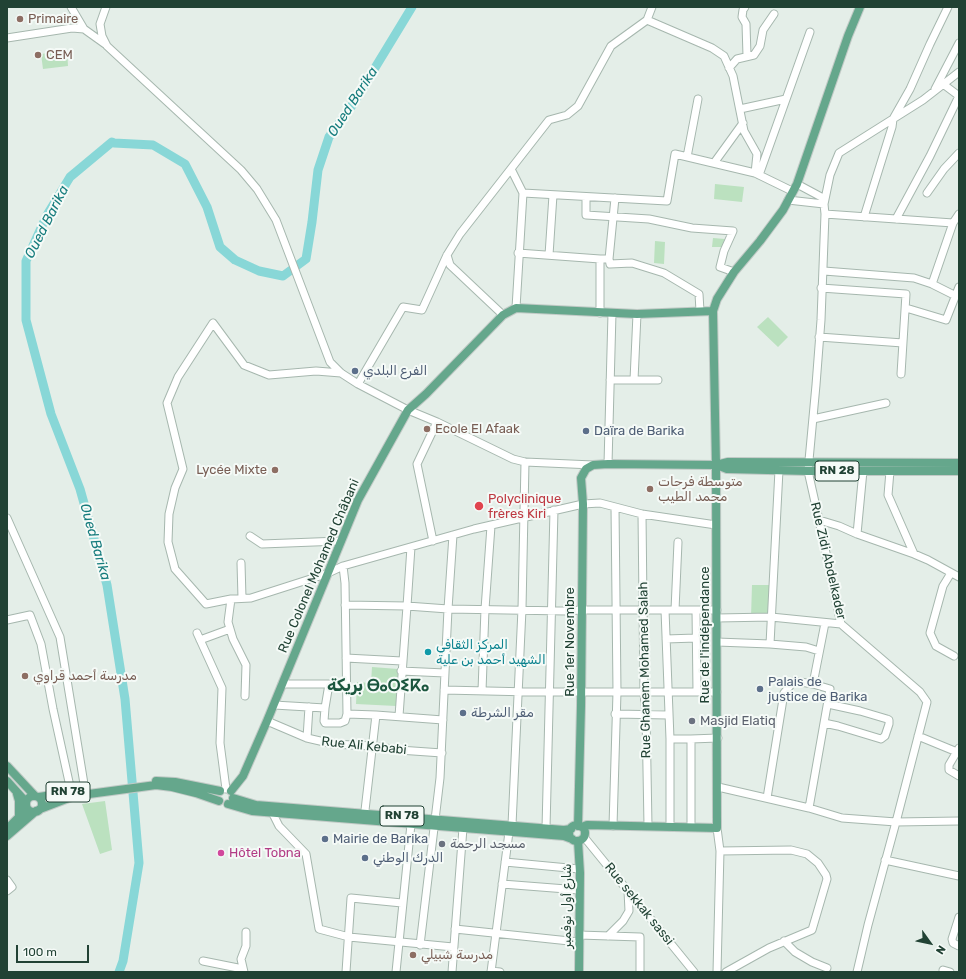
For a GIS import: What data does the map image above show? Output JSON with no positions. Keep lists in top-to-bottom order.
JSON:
{
  "streets": {
    "main road": [
      "RN 28",
      "Rue Colonel Mohamed Châbani",
      "Rue de l'indépendance",
      "Rue 1er Novembre",
      "RN 78",
      "شارع أول نوفمبر"
    ],
    "street": [
      "Rue Zidi Abdelkader",
      "Rue Ghanem Mohamed Salah",
      "Rue Ali Kebabi",
      "Rue sekkak sassi"
    ]
  },
  "crossings": [
    ["RN 28", "Rue Zidi Abdelkader"],
    ["RN 28", "Rue de l'indépendance"],
    ["RN 28", "Rue 1er Novembre"],
    ["Rue Colonel Mohamed Châbani", "Rue Ali Kebabi"],
    ["Rue Colonel Mohamed Châbani", "RN 78"],
    ["Rue 1er Novembre", "RN 78"],
    ["Rue sekkak sassi", "شارع أول نوفمبر"]
  ],
  "districts": ["بريكة ⴱⴰⵔⵉⴽⴰ"],
  "water": ["Oued Barika"],
  "places": [
    "Primaire",
    "CEM",
    "الفرع البلدي",
    "Ecole El Afaak",
    "Daïra de Barika",
    "Lycée Mixte",
    "متوسطة فرحات محمد الطيب",
    "Polyclinique frères Kiri",
    "المركز الثقافي الشهيد أحمد بن علية",
    "مدرسة أحمد قراوي",
    "Palais de justice de Barika",
    "مقر الشرطة",
    "Masjid Elatiq",
    "Mairie de Barika",
    "مسجد الرحمة",
    "Hôtel Tobna",
    "الدرك الوطني",
    "مدرسة شبيلي"
  ],
  "scale_bar": "100 m",
  "north": "bottom right"
}
